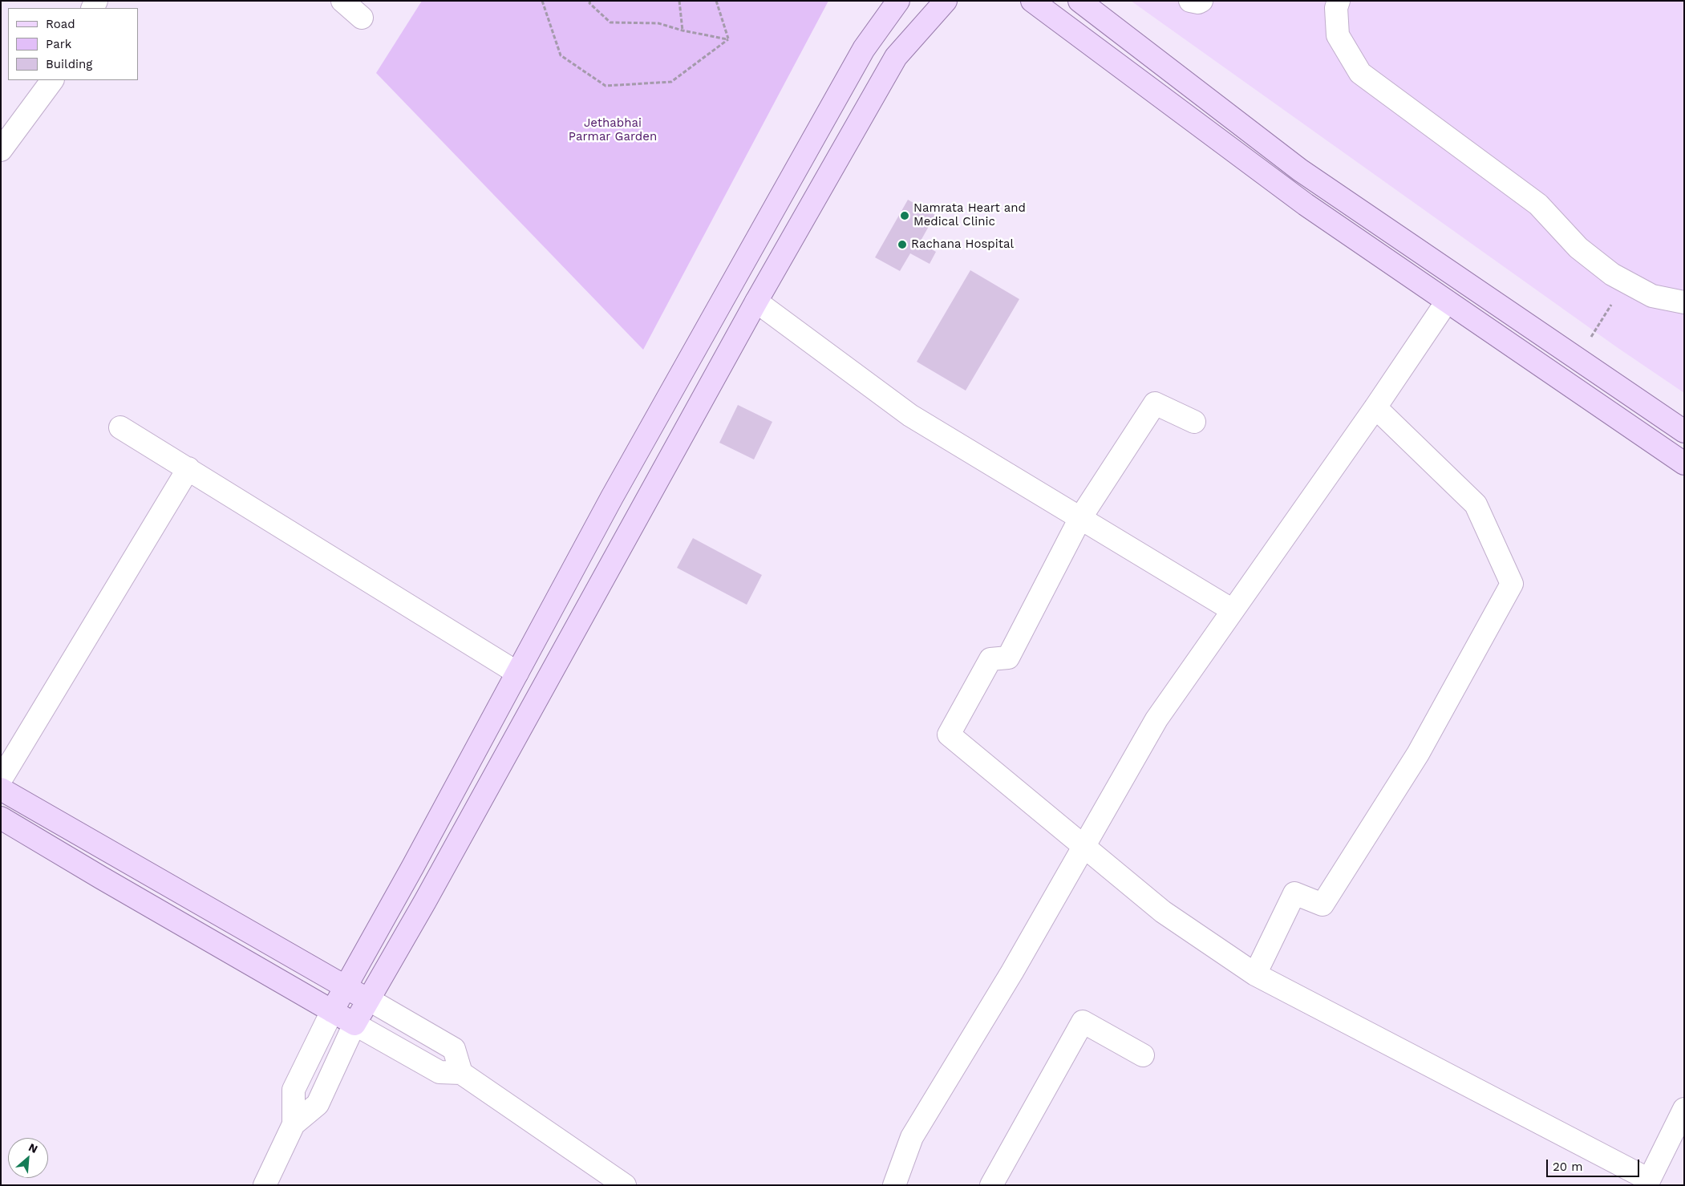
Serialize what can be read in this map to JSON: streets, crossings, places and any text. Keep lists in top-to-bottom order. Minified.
{"parks":["Jethabhai Parmar Garden"],"places":["Namrata Heart and Medical Clinic","Rachana Hospital"],"legend":["Road","Park","Building"],"scale_bar":"20 m","north":"top right"}
